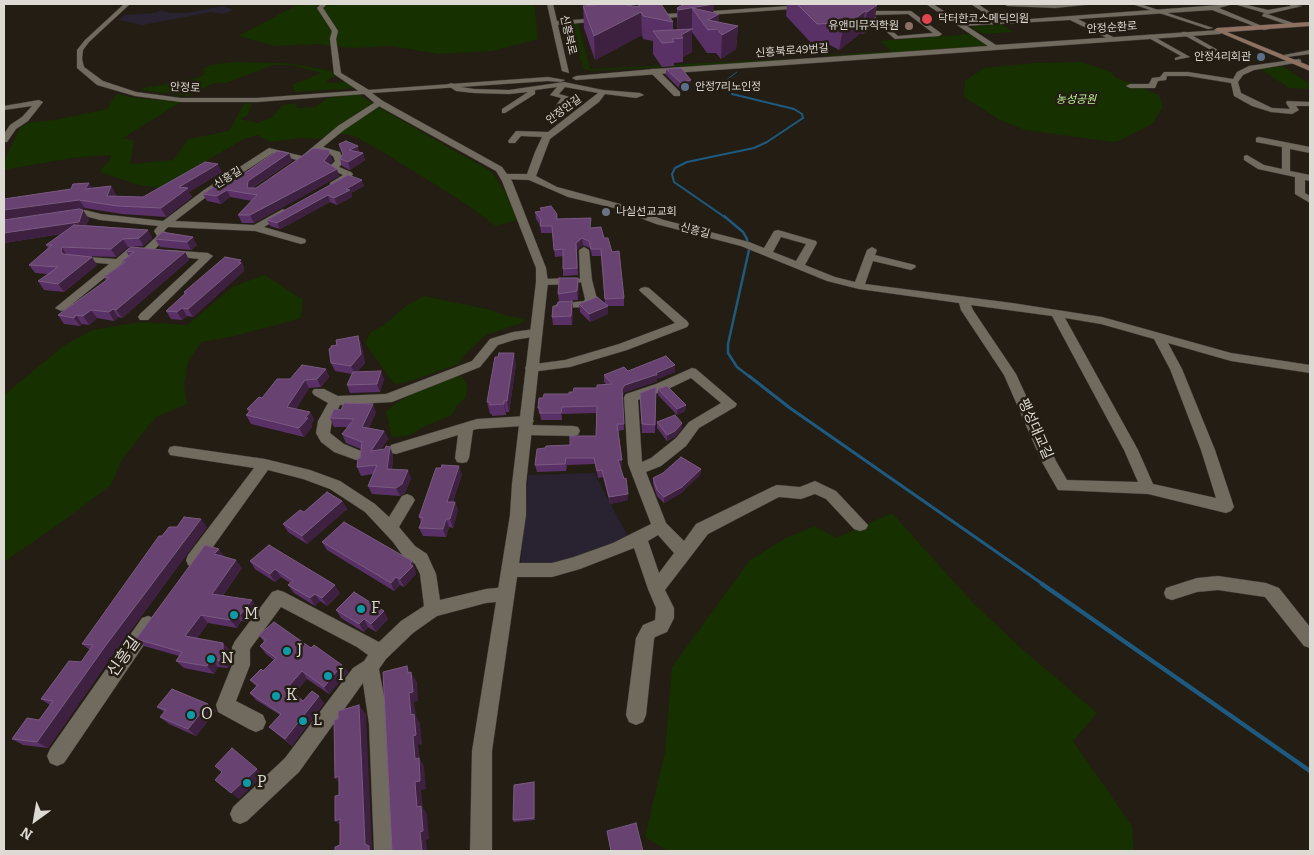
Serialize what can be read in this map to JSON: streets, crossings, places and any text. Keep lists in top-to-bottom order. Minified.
{"streets":{"main road":["안정순환로"],"street":["신흥북로","신흥북로49번길","안정로","안정안길","신흥길","팽성대교길"]},"crossings":[["안정순환로","신흥북로49번길"],["신흥북로","신흥북로49번길"],["신흥북로","안정안길"],["신흥북로49번길","안정안길"],["안정안길","신흥길"]],"parks":["농성공원"],"places":["닥터한코스메딕의원","유앤미뮤직학원","안정4리회관","안정7리노인정","나실선교교회","F","M","J","N","I","K","O","L","P"],"north":"bottom left"}
